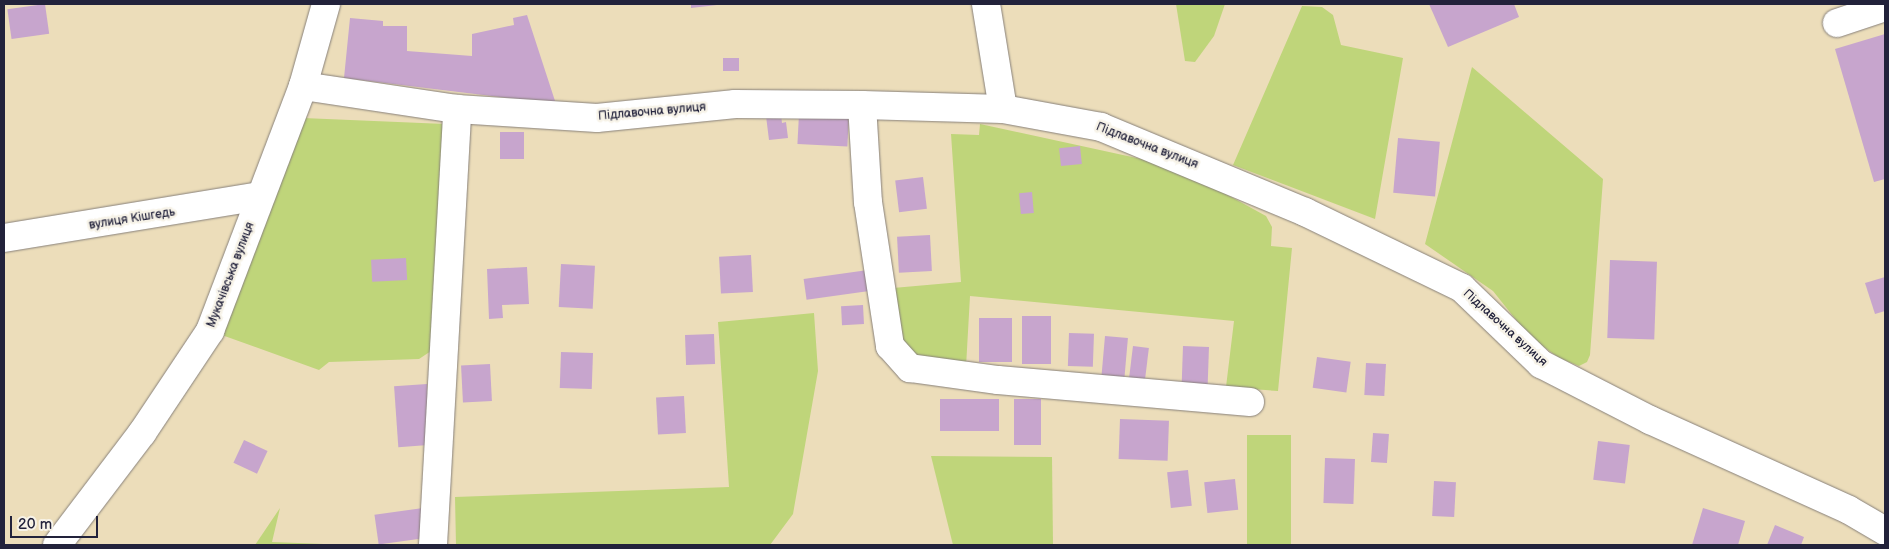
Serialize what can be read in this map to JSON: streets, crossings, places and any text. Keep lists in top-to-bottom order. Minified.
{"streets":{"street":["Підлавочна вулиця","вулиця Кішгедь","Мукачівська вулиця"]},"crossings":[["Підлавочна вулиця","Мукачівська вулиця"],["вулиця Кішгедь","Мукачівська вулиця"]],"scale_bar":"20 m"}
